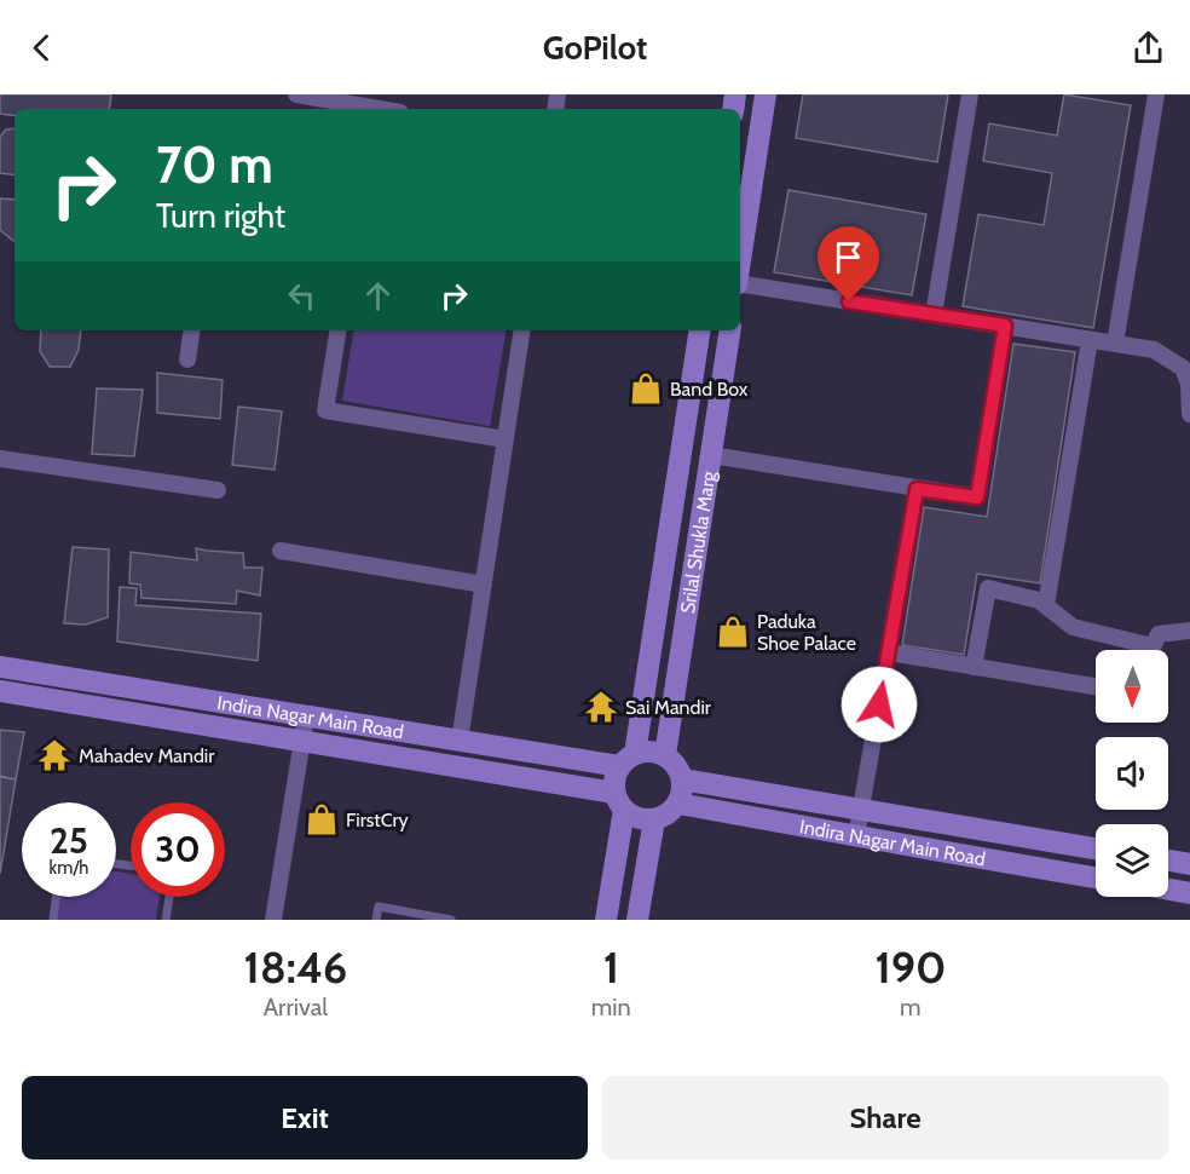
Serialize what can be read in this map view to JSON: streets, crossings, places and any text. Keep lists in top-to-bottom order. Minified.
{"streets":{"street":["Srilal Shukla Marg","Indira Nagar Main Road"]},"crossings":[["Srilal Shukla Marg","Indira Nagar Main Road"]],"places":{"shop":["Band Box","Paduka Shoe Palace","FirstCry"],"temple":["Sai Mandir","Mahadev Mandir"]},"north":"bottom","page":{"header":"GoPilot","turn":["70 m","Turn right"],"speed":"25 km/h","limit":"30","eta":["18:46","Arrival","1","min","190","m"],"buttons":["Exit","Share"]}}
